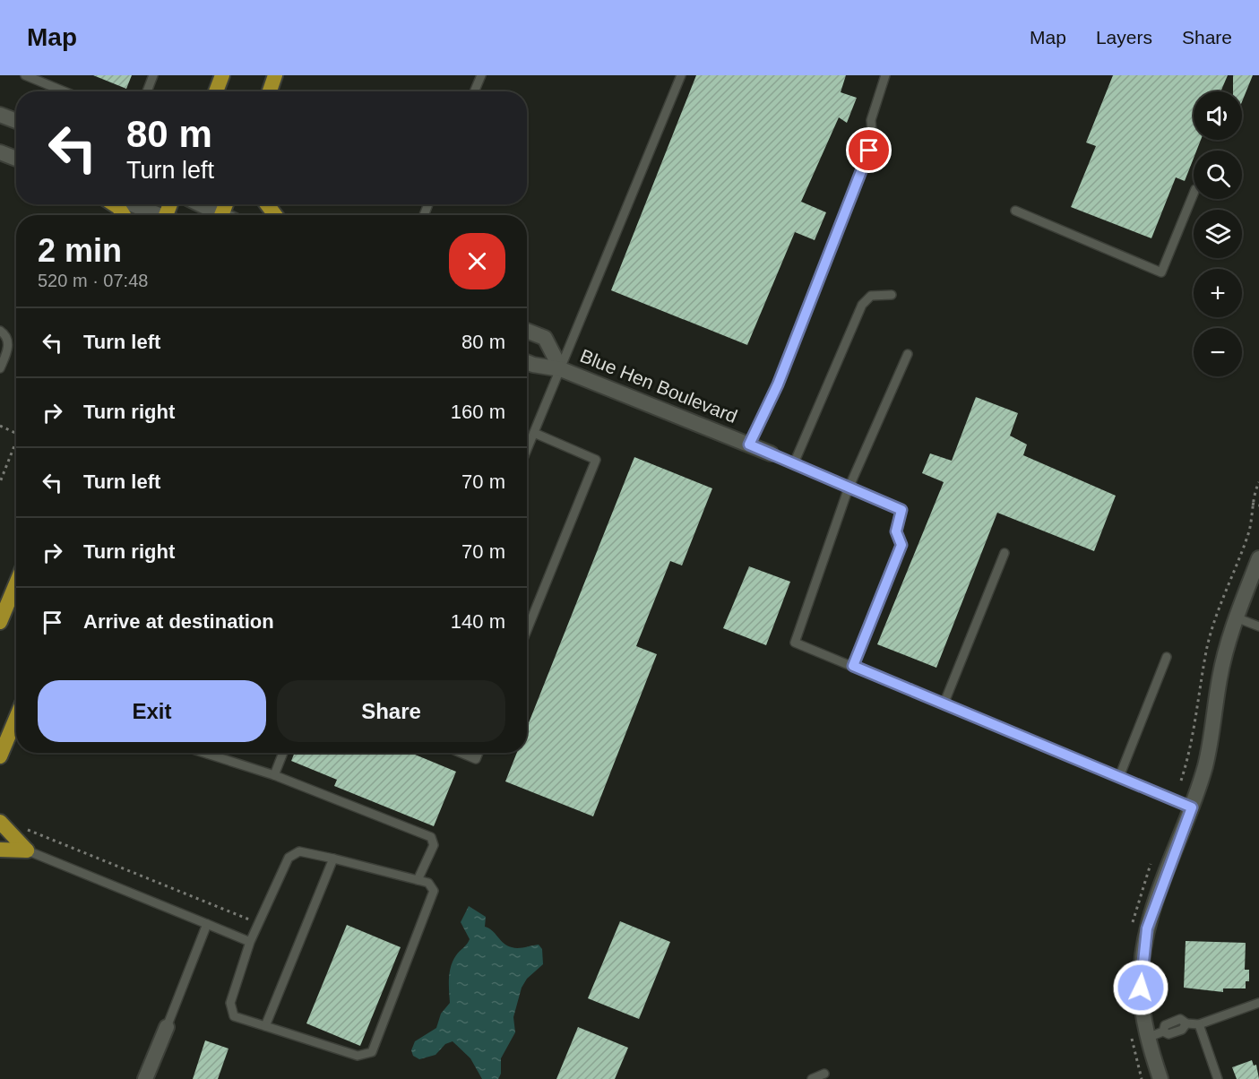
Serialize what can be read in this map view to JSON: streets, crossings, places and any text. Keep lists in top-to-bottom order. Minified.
{"streets":{"street":["Blue Hen Boulevard"]},"page":{"header":"Map","nav":["Map","Layers","Share"],"map_buttons":["+","−"],"turn":["80 m","Turn left"],"heading":["2 min","520 m · 07:48"],"list":[{"name":"Turn left","value":"80 m"},{"name":"Turn right","value":"160 m"},{"name":"Turn left","value":"70 m"},{"name":"Turn right","value":"70 m"},{"name":"Arrive at destination","value":"140 m"}],"buttons":["Exit","Share"]}}
